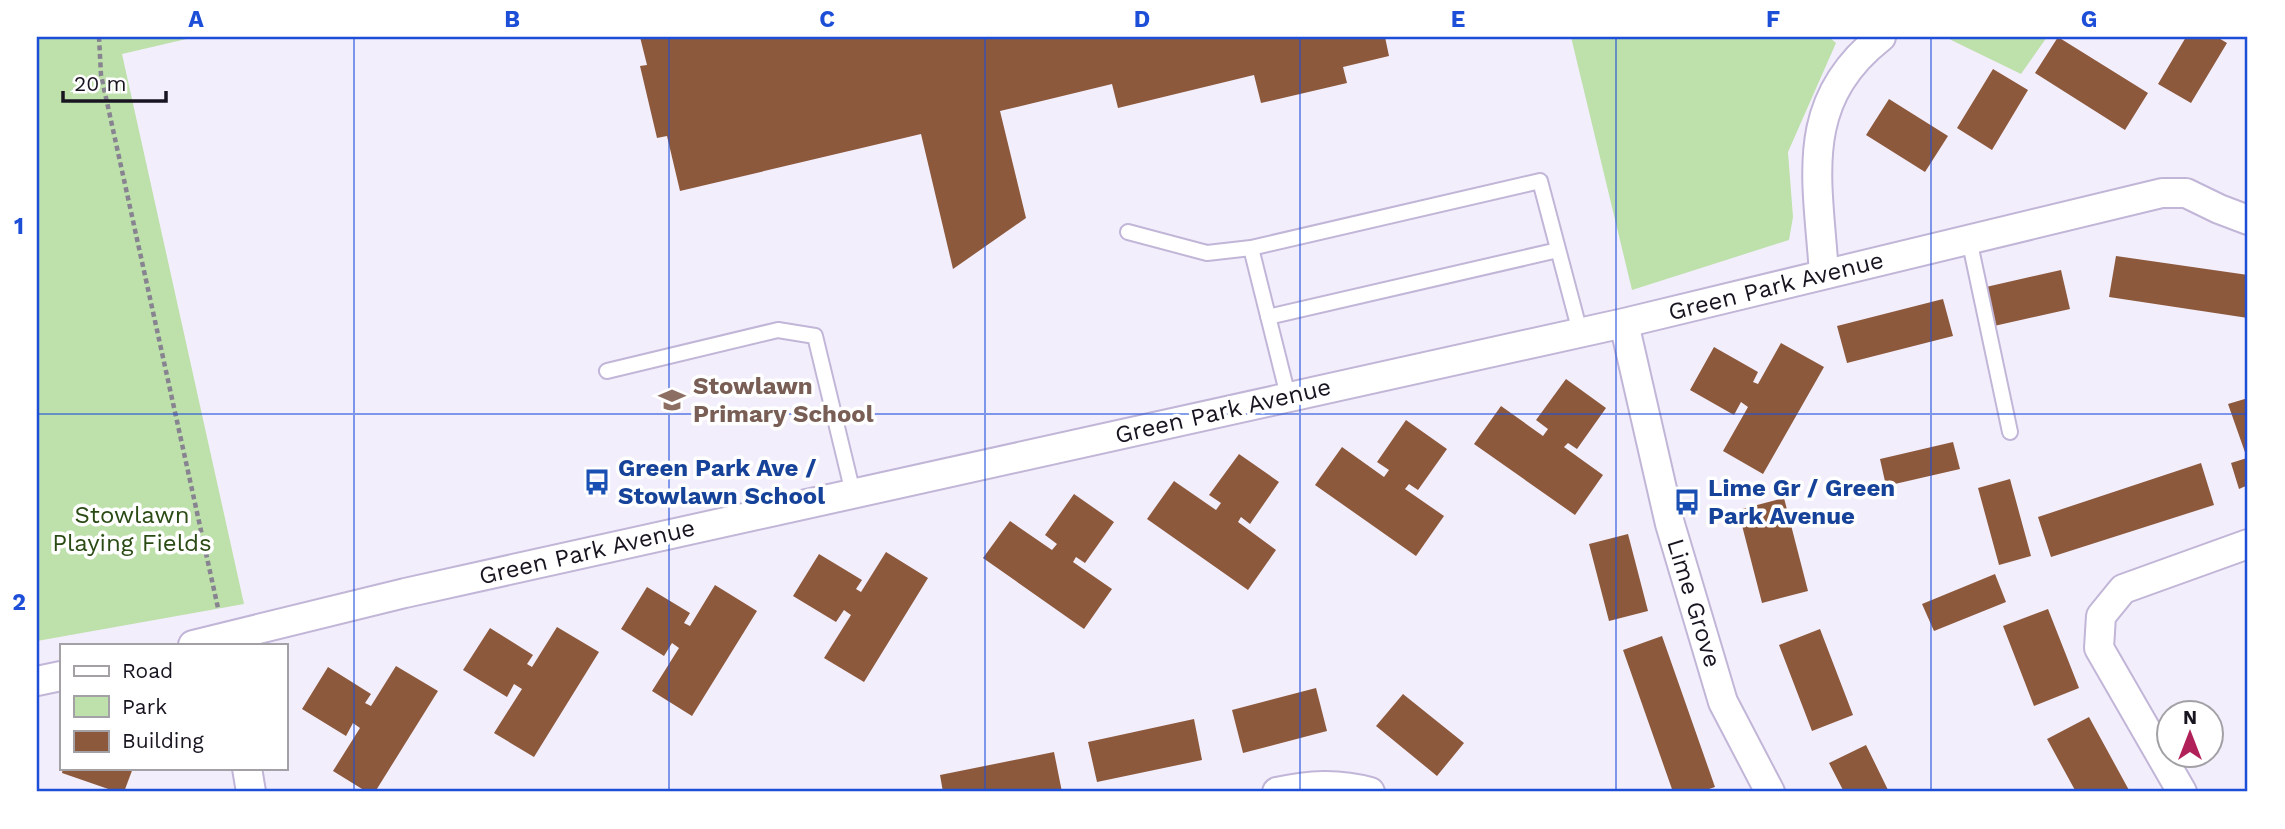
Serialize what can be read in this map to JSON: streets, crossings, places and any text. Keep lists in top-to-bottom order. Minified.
{"streets":{"street":["Green Park Avenue","Lime Grove"]},"crossings":[["Green Park Avenue","Lime Grove"]],"parks":["Stowlawn Playing Fields"],"places":{"school or university":["Stowlawn Primary School"],"bus stop":["Green Park Ave / Stowlawn School","Lime Gr / Green Park Avenue"]},"legend":["Road","Park","Building"],"scale_bar":"20 m","north":"top","grid":{"columns":["A","B","C","D","E","F","G"],"rows":["1","2"]}}
